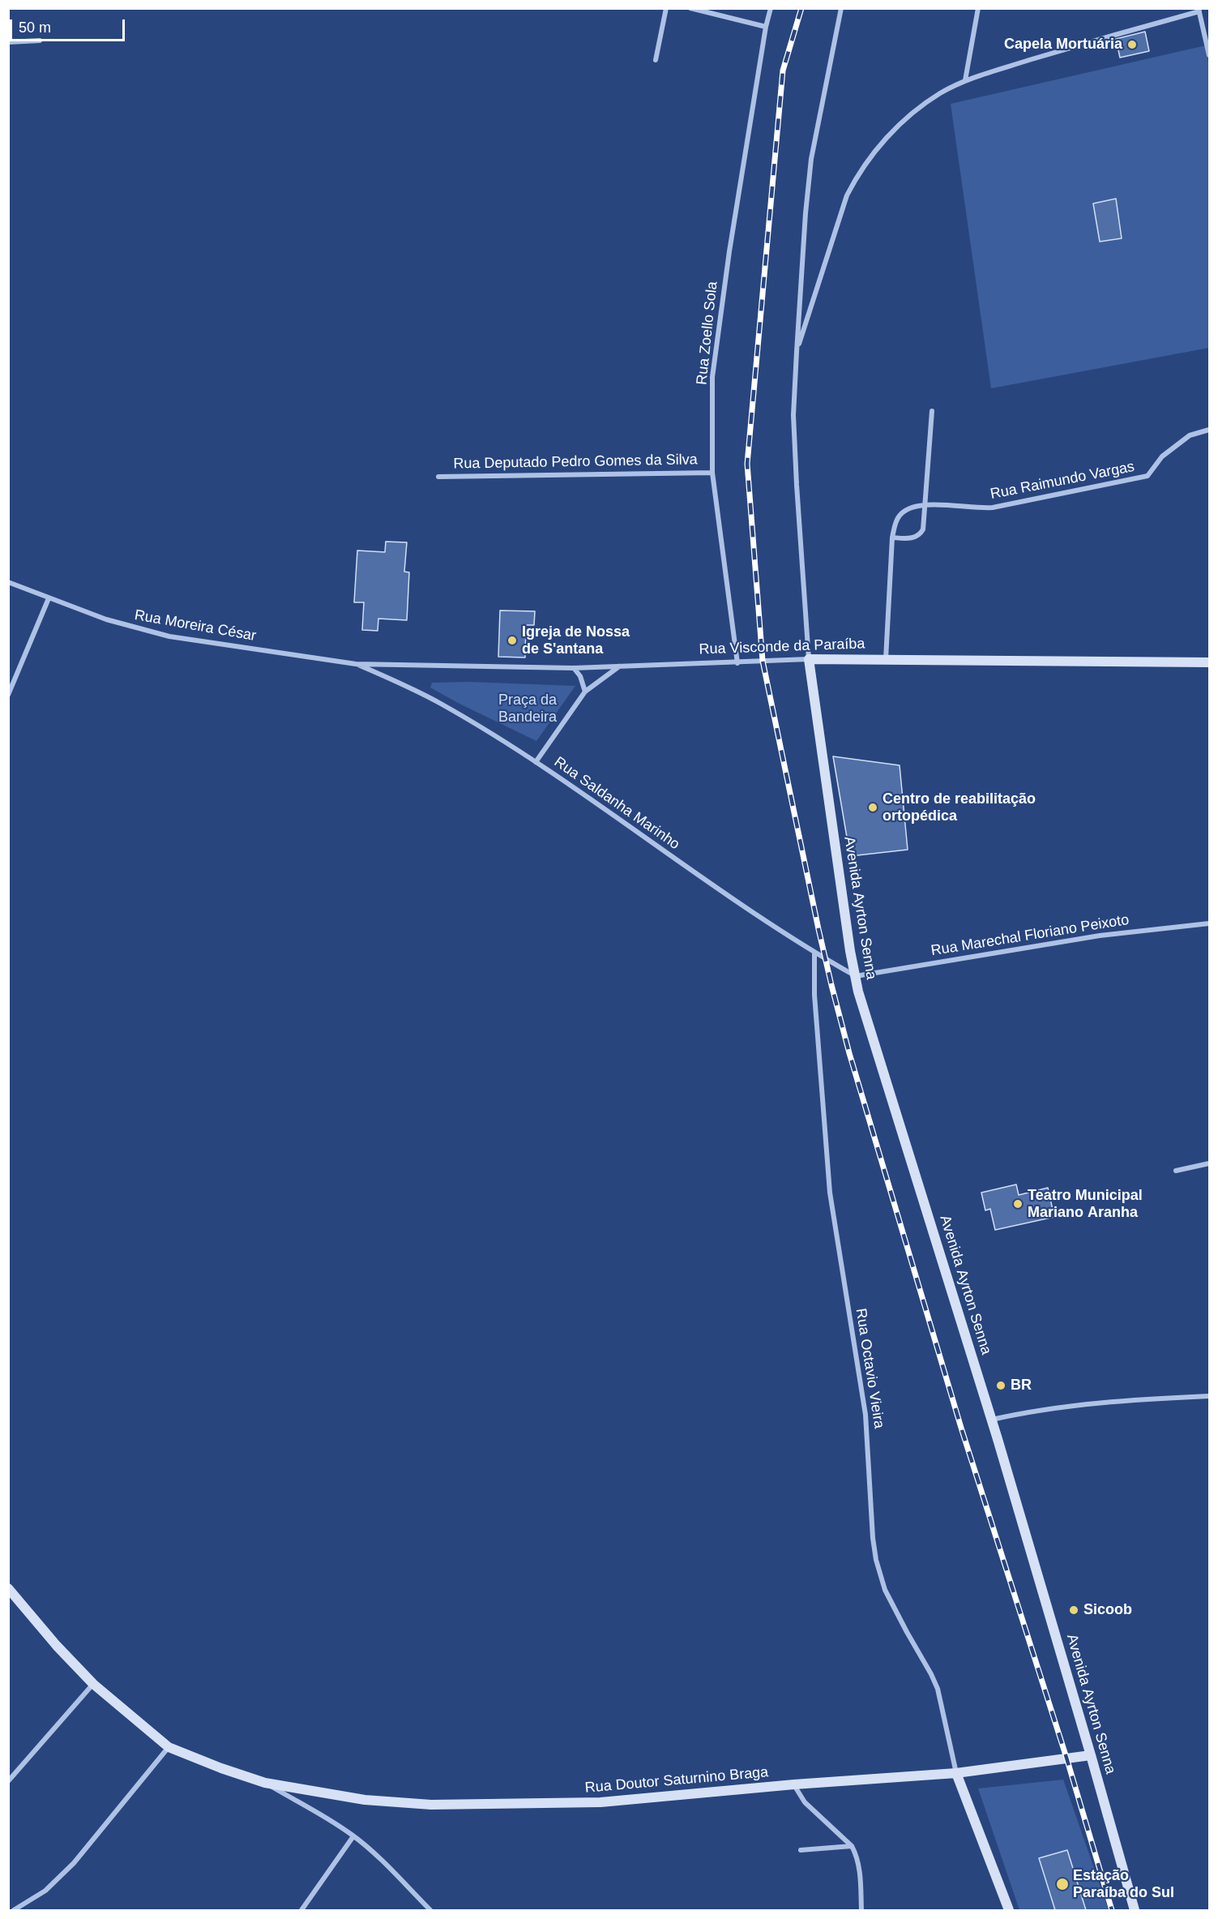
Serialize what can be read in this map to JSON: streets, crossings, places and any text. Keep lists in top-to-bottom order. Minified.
{"streets":{"main road":["Rua Visconde da Paraíba","Avenida Ayrton Senna","Rua Doutor Saturnino Braga"],"street":["Rua Zoello Sola","Rua Deputado Pedro Gomes da Silva","Rua Raimundo Vargas","Rua Moreira César","Rua Saldanha Marinho","Rua Marechal Floriano Peixoto","Rua Octavio Vieira"]},"crossings":[["Rua Zoello Sola","Rua Deputado Pedro Gomes da Silva"],["Rua Zoello Sola","Rua Visconde da Paraíba"],["Rua Moreira César","Rua Visconde da Paraíba"],["Rua Moreira César","Rua Saldanha Marinho"],["Rua Visconde da Paraíba","Rua Saldanha Marinho"],["Rua Visconde da Paraíba","Avenida Ayrton Senna"],["Rua Saldanha Marinho","Avenida Ayrton Senna"],["Rua Saldanha Marinho","Rua Marechal Floriano Peixoto"],["Rua Saldanha Marinho","Rua Octavio Vieira"],["Avenida Ayrton Senna","Rua Marechal Floriano Peixoto"],["Avenida Ayrton Senna","Rua Doutor Saturnino Braga"],["Rua Octavio Vieira","Rua Doutor Saturnino Braga"]],"parks":["Praça da Bandeira"],"places":["Capela Mortuária","Igreja de Nossa de S'antana","Centro de reabilitação ortopédica","Teatro Municipal Mariano Aranha","BR","Sicoob","Estação Paraíba do Sul"],"scale_bar":"50 m"}
